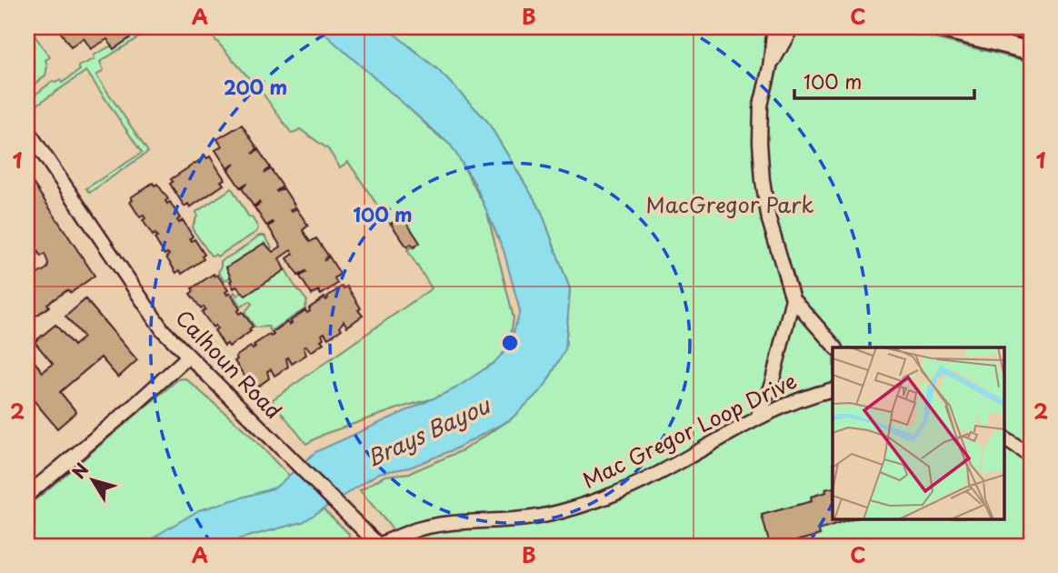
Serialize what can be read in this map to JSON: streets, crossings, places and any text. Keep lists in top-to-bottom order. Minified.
{"streets":{"street":["Calhoun Road","Mac Gregor Loop Drive"]},"crossings":[["Calhoun Road","Mac Gregor Loop Drive"]],"water":["Brays Bayou"],"parks":["MacGregor Park"],"scale_bar":"100 m","north":"top left","grid":{"columns":["A","B","C"],"rows":["1","2"]},"rings":["200 m","100 m"]}
